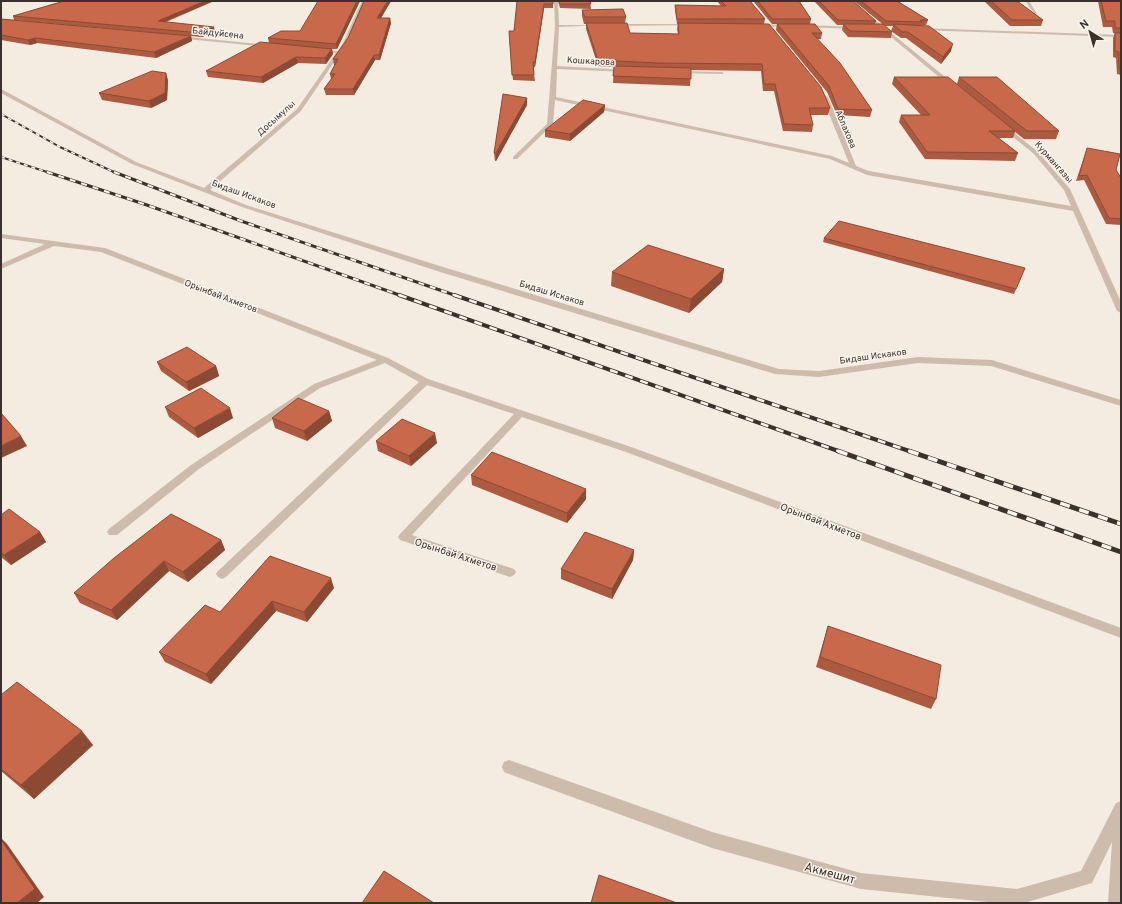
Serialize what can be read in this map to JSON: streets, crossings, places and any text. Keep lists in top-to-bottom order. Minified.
{"streets":{"street":["Байдуйсена","Кошкарова","Досымулы","Аблахова","Курмангазы","Бидаш Искаков","Орынбай Ахметов","Акмешит"]},"crossings":[["Досымулы","Бидаш Искаков"]],"north":"top left"}
